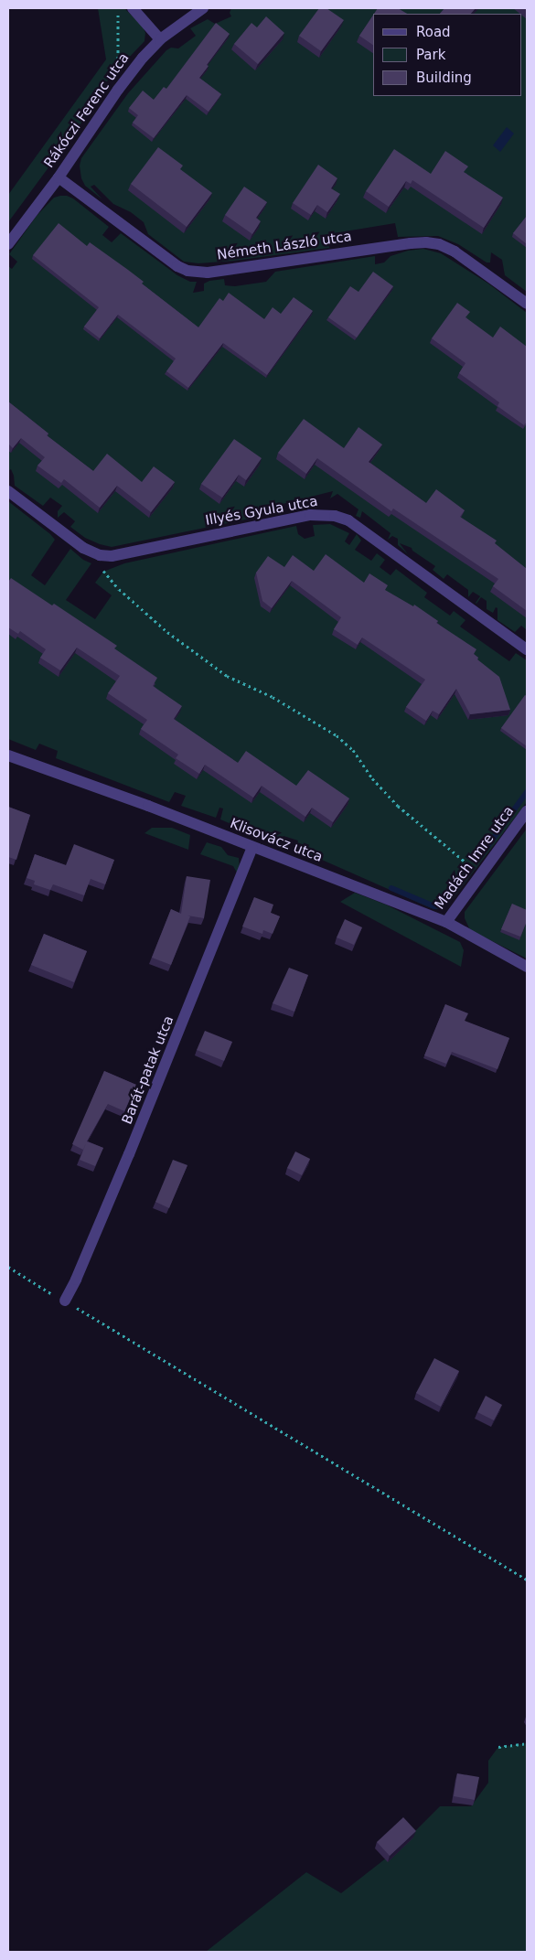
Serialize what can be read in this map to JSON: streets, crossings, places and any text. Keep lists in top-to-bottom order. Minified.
{"streets":{"street":["Rákóczi Ferenc utca","Németh László utca","Illyés Gyula utca","Klisovácz utca","Madách Imre utca","Barát-patak utca"]},"crossings":[["Rákóczi Ferenc utca","Németh László utca"],["Klisovácz utca","Madách Imre utca"],["Klisovácz utca","Barát-patak utca"]],"legend":["Road","Park","Building"]}
